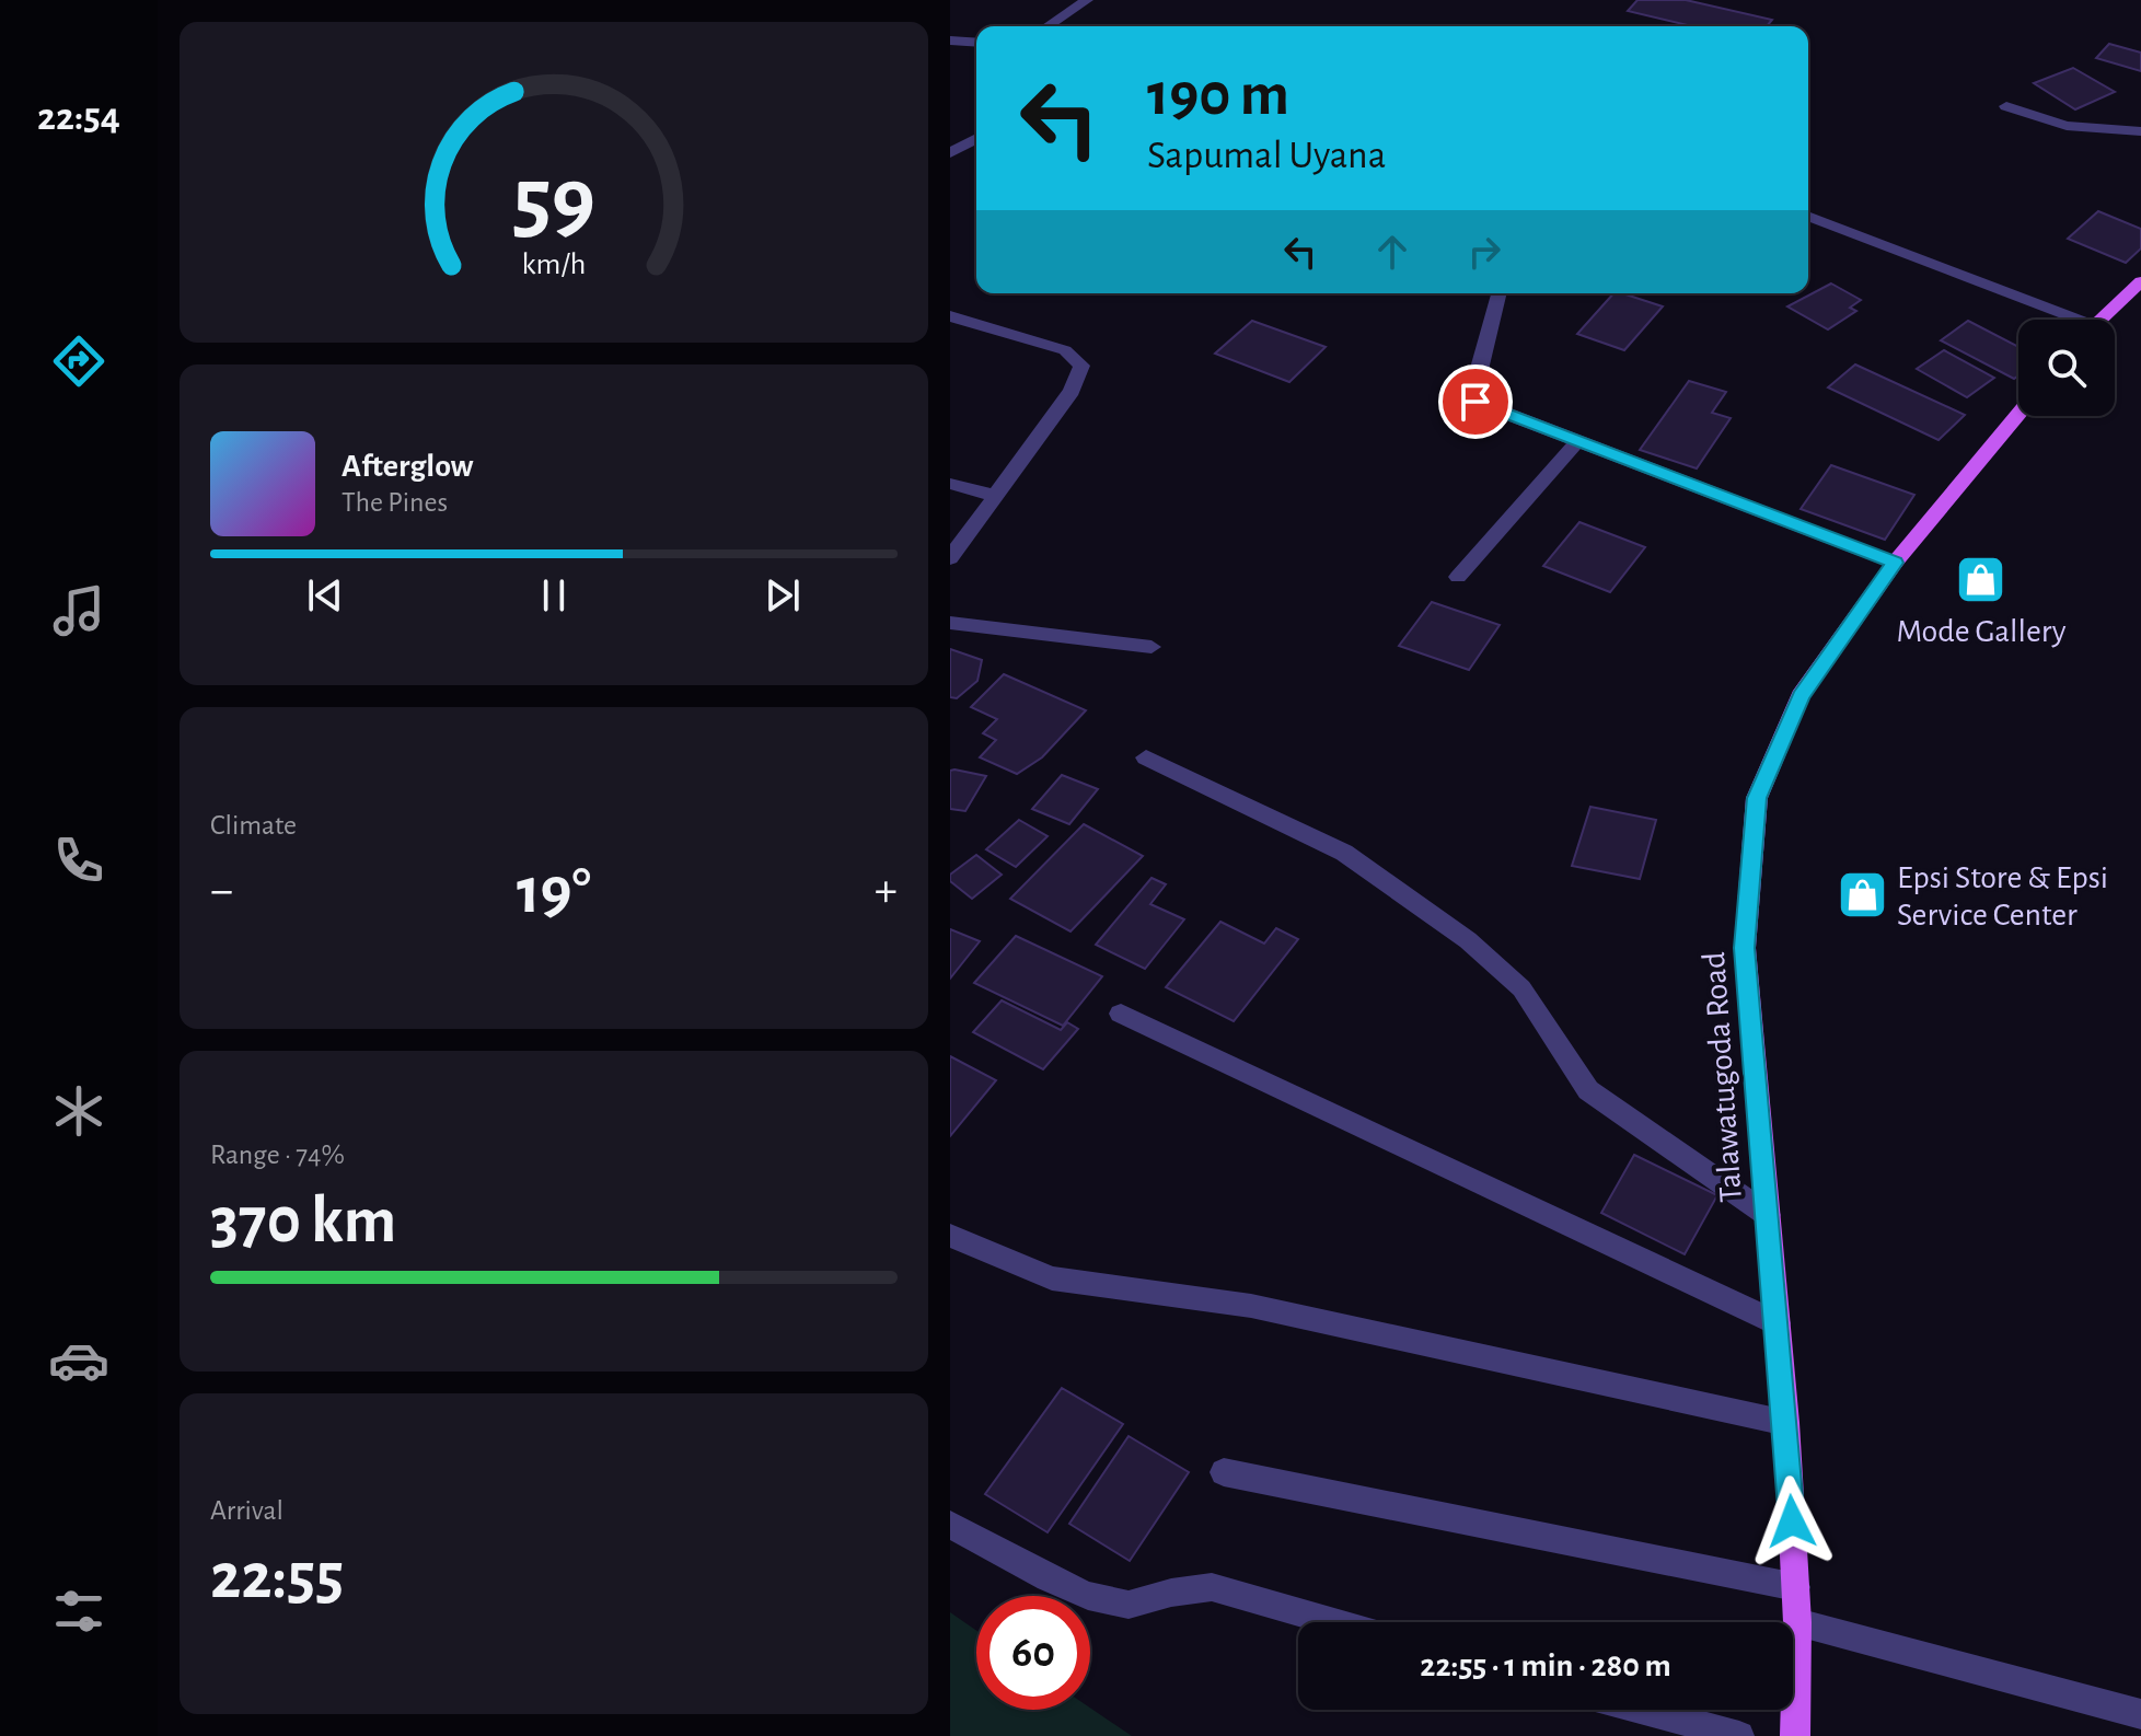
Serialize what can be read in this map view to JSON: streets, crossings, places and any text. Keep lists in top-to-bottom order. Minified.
{"streets":{"main road":["Talawatugoda Road"]},"places":{"shop":["Mode Gallery","Epsi Store & Epsi Service Center"]},"page":{"tabs":"22:54","turn":["190 m","Sapumal Uyana"],"song":["Afterglow","The Pines"],"tile":["Climate",["Range · 74%","370 km"],["Arrival","22:55"]],"heat":["−","19°","+"],"limit":"60","trip":"22:55 · 1 min · 280 m","gauge":["59","km/h"]}}
